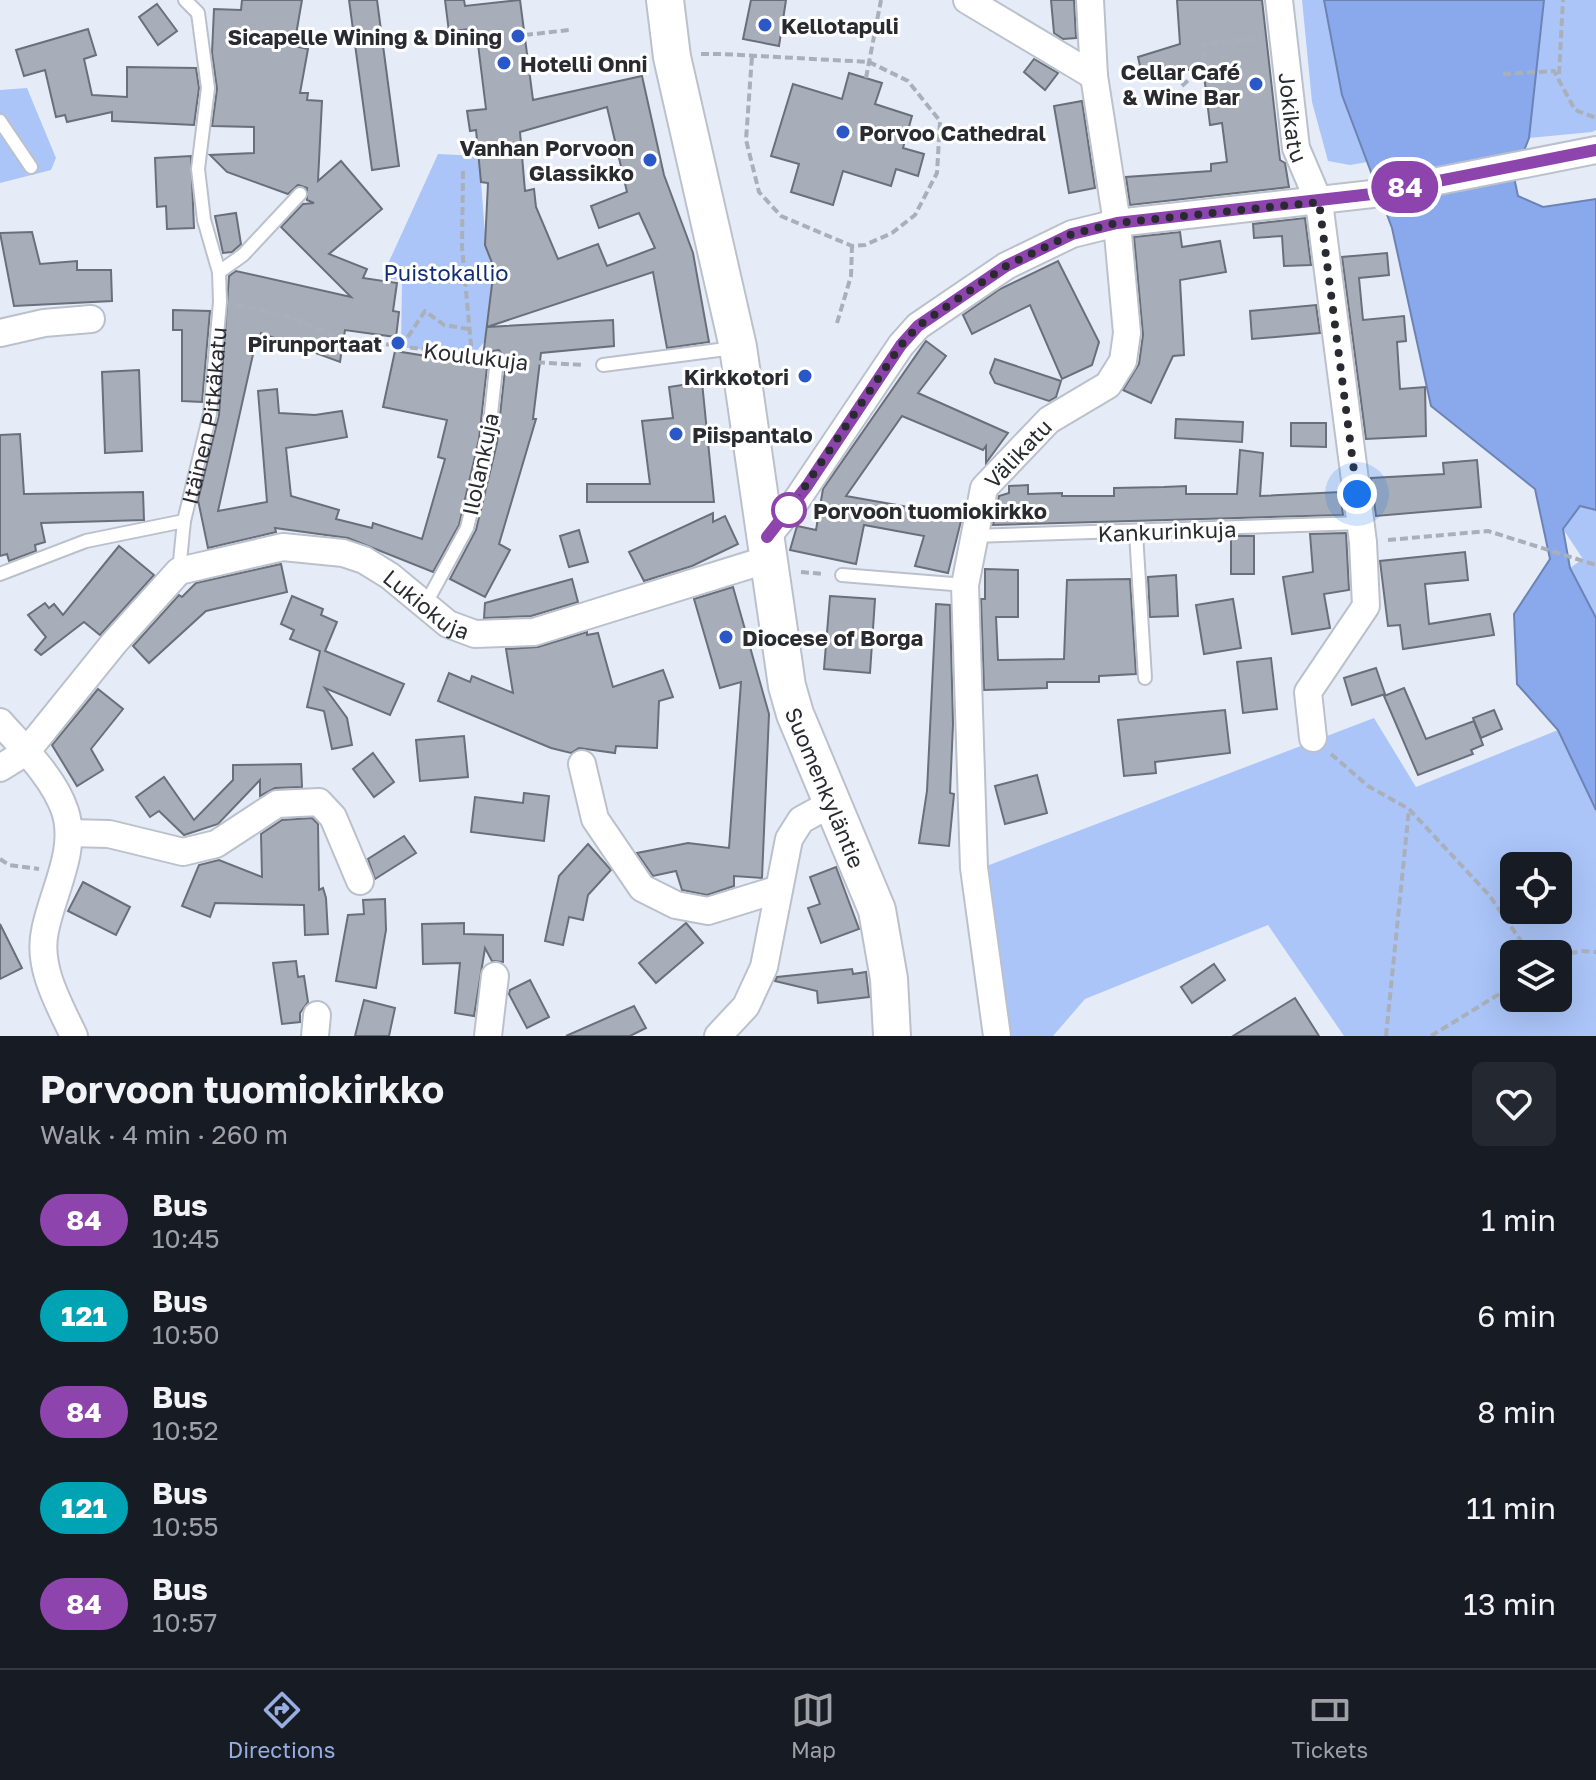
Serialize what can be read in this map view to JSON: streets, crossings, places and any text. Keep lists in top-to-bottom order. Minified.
{"streets":{"street":["Jokikatu","Välikatu","Lukiokuja","Suomenkyläntie"],"lane":["Itäinen Pitkäkatu","Ilolankuja","Kankurinkuja"],"path":["Koulukuja"]},"crossings":[["Jokikatu","Kankurinkuja"],["Koulukuja","Itäinen Pitkäkatu"],["Koulukuja","Ilolankuja"],["Itäinen Pitkäkatu","Lukiokuja"],["Välikatu","Kankurinkuja"],["Ilolankuja","Lukiokuja"],["Lukiokuja","Suomenkyläntie"]],"parks":["Puistokallio"],"places":["Kellotapuli","Sicapelle Wining & Dining","Hotelli Onni","Cellar Café & Wine Bar","Porvoo Cathedral","Vanhan Porvoon Glassikko","Pirunportaat","Kirkkotori","Piispantalo","Porvoon tuomiokirkko","Diocese of Borga"],"lines":["bus line 84"],"page":{"on_map":"84","heading":["Porvoon tuomiokirkko","Walk · 4 min · 260 m"],"list":[{"mark":"84","name":"Bus","note":"10:45","value":"1 min"},{"mark":"121","name":"Bus","note":"10:50","value":"6 min"},{"mark":"84","name":"Bus","note":"10:52","value":"8 min"},{"mark":"121","name":"Bus","note":"10:55","value":"11 min"},{"mark":"84","name":"Bus","note":"10:57","value":"13 min"}],"tabs":["Directions","Map","Tickets"]}}
